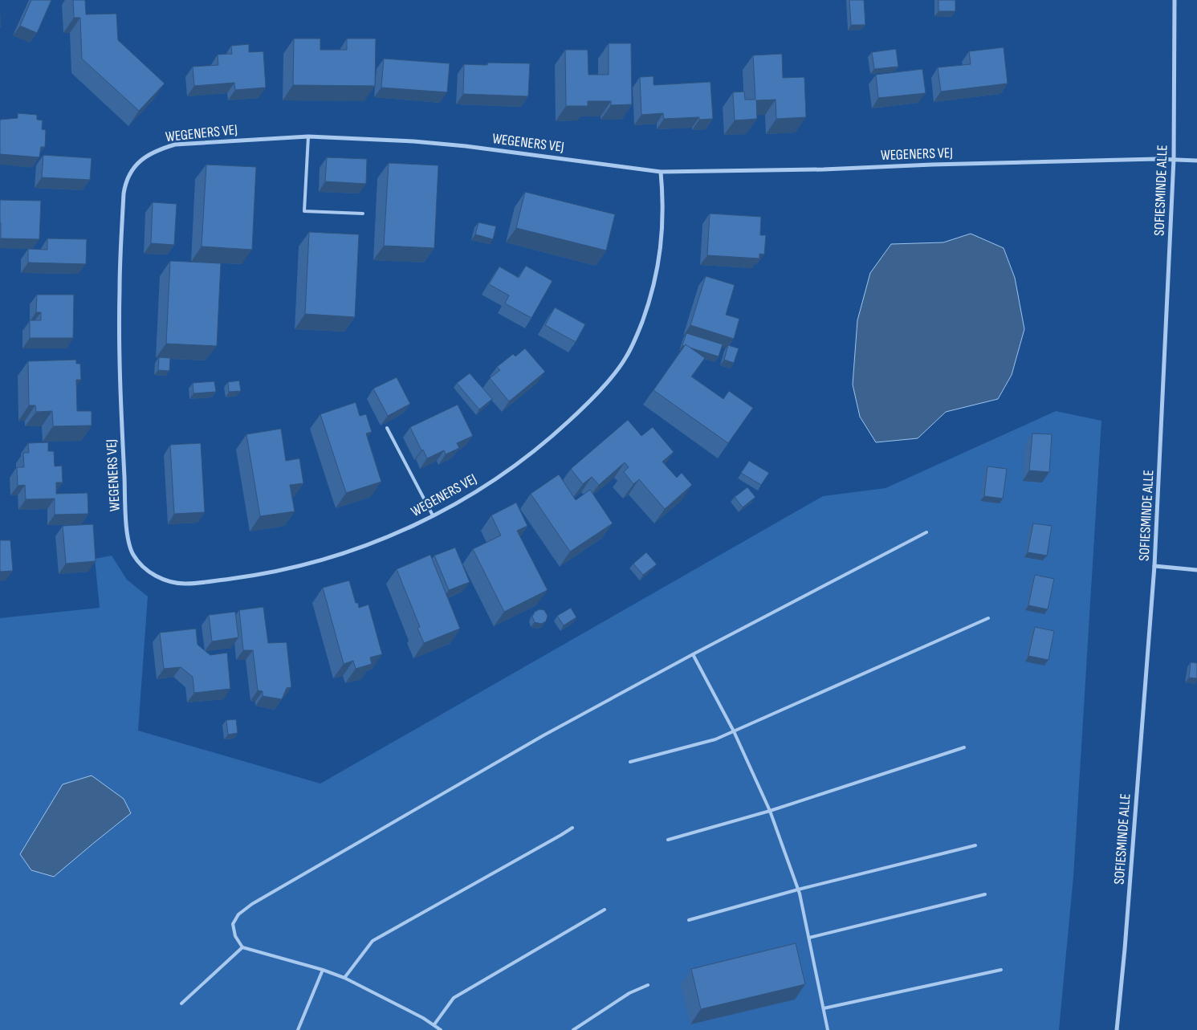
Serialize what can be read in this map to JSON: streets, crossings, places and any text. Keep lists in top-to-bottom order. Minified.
{"streets":{"street":["WEGENERS VEJ","SOFIESMINDE ALLE"]},"crossings":[["WEGENERS VEJ","SOFIESMINDE ALLE"]]}
